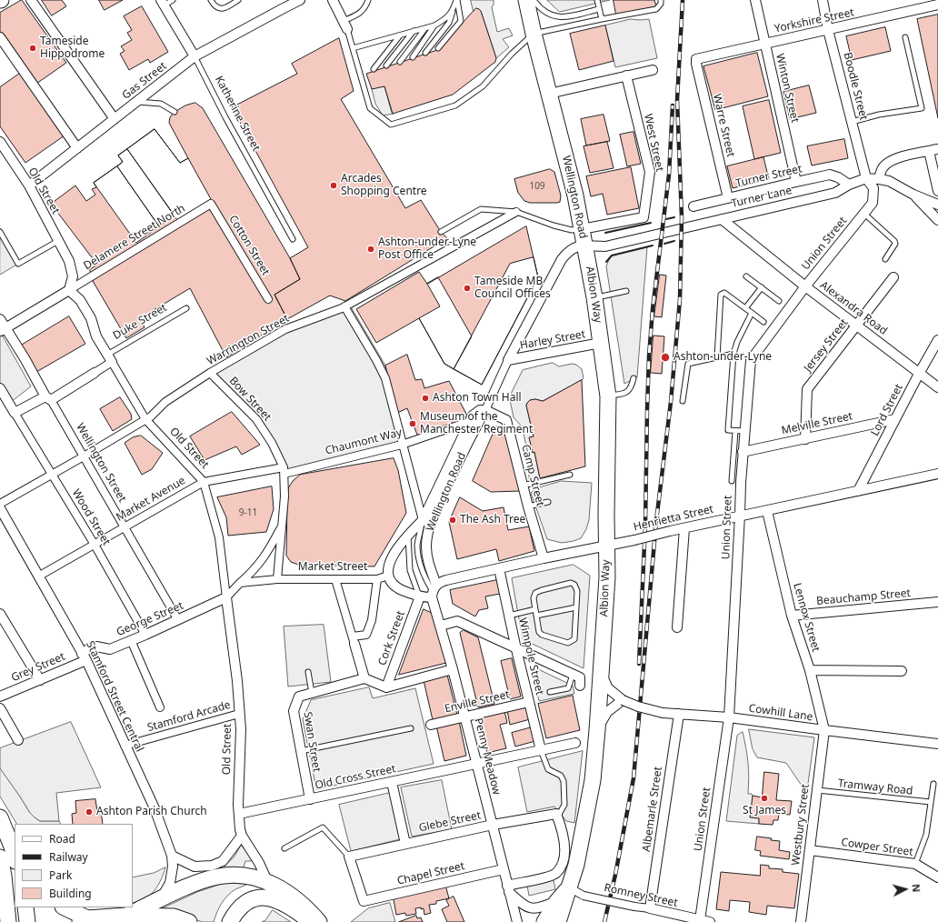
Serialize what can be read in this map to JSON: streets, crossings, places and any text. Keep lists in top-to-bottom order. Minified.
{"streets":{"main road":["Wellington Road","Albion Way"],"street":["Yorkshire Street","Gas Street","Boodle Street","Winton Street","Katherine Street","Warre Street","West Street","Turner Street","Old Street","Turner Lane","Delamere Street North","Union Street","Cotton Street","Alexandra Road","Warrington Street","Harley Street","Jersey Street","Bow Street","Lord Street","Melville Street","Chaumont Way","Wellington Street","Camp Street","Market Avenue","Wood Street","Henrietta Street","Market Street","Beauchamp Street","Lennox Street","George Street","Cork Street","Wimpole Street","Grey Street","Stamford Street Central","Enville Street","Cowhill Lane","Stamford Arcade","Swan Street","Penny Meadow","Old Cross Street","Albemarle Street","Glebe Street","Westbury Street","Cowper Street","Chapel Street","Romney Street"],"lane":["Duke Street","Tramway Road"]},"crossings":[["Yorkshire Street","Boodle Street"],["Yorkshire Street","Winton Street"],["Yorkshire Street","Warre Street"],["Gas Street","Katherine Street"],["Gas Street","Old Street"],["Boodle Street","Turner Lane"],["Boodle Street","Union Street"],["Winton Street","Turner Street"],["Warre Street","Turner Street"],["West Street","Wellington Road"],["Turner Street","Turner Lane"],["Old Street","Delamere Street North"],["Old Street","Duke Street"],["Old Street","Warrington Street"],["Old Street","Bow Street"],["Old Street","Market Avenue"],["Old Street","George Street"],["Old Street","Stamford Arcade"],["Old Street","Old Cross Street"],["Wellington Road","Turner Lane"],["Wellington Road","Albion Way"],["Wellington Road","Harley Street"],["Wellington Road","Chaumont Way"],["Wellington Road","Camp Street"],["Wellington Road","Henrietta Street"],["Wellington Road","Penny Meadow"],["Turner Lane","Union Street"],["Turner Lane","Albion Way"],["Turner Lane","Alexandra Road"],["Delamere Street North","Cotton Street"],["Union Street","Alexandra Road"],["Union Street","Melville Street"],["Union Street","Henrietta Street"],["Union Street","Cowhill Lane"],["Union Street","Romney Street"],["Albion Way","Harley Street"],["Albion Way","Henrietta Street"],["Albion Way","Cowhill Lane"],["Albion Way","Romney Street"],["Alexandra Road","Jersey Street"],["Alexandra Road","Lord Street"],["Warrington Street","Bow Street"],["Warrington Street","Wellington Street"],["Warrington Street","Wood Street"],["Jersey Street","Melville Street"],["Bow Street","Chaumont Way"],["Bow Street","Market Avenue"],["Bow Street","Market Street"],["Bow Street","George Street"],["Lord Street","Melville Street"],["Lord Street","Henrietta Street"],["Chaumont Way","Market Avenue"],["Wellington Street","Market Avenue"],["Wellington Street","George Street"],["Camp Street","Henrietta Street"],["Market Avenue","Wood Street"],["Market Avenue","Stamford Street Central"],["Wood Street","George Street"],["Henrietta Street","Lennox Street"],["Henrietta Street","Wimpole Street"],["Henrietta Street","Penny Meadow"],["Beauchamp Street","Lennox Street"],["Lennox Street","Cowhill Lane"],["Lennox Street","Westbury Street"],["George Street","Grey Street"],["George Street","Stamford Street Central"],["Wimpole Street","Enville Street"],["Wimpole Street","Old Cross Street"],["Grey Street","Stamford Street Central"],["Stamford Street Central","Stamford Arcade"],["Enville Street","Penny Meadow"],["Cowhill Lane","Albemarle Street"],["Cowhill Lane","Westbury Street"],["Swan Street","Old Cross Street"],["Penny Meadow","Old Cross Street"],["Penny Meadow","Glebe Street"],["Penny Meadow","Chapel Street"],["Tramway Road","Westbury Street"],["Albemarle Street","Romney Street"],["Glebe Street","Chapel Street"],["Westbury Street","Cowper Street"]],"places":["Tameside Hippodrome","Arcades Shopping Centre","Ashton-under-Lyne Post Office","Tameside MB Council Offices","Ashton-under-Lyne","Ashton Town Hall","Museum of the Manchester Regiment","The Ash Tree","St James","Ashton Parish Church"],"house_numbers":["109","9-11"],"legend":["Road","Railway","Park","Building"],"north":"right"}
